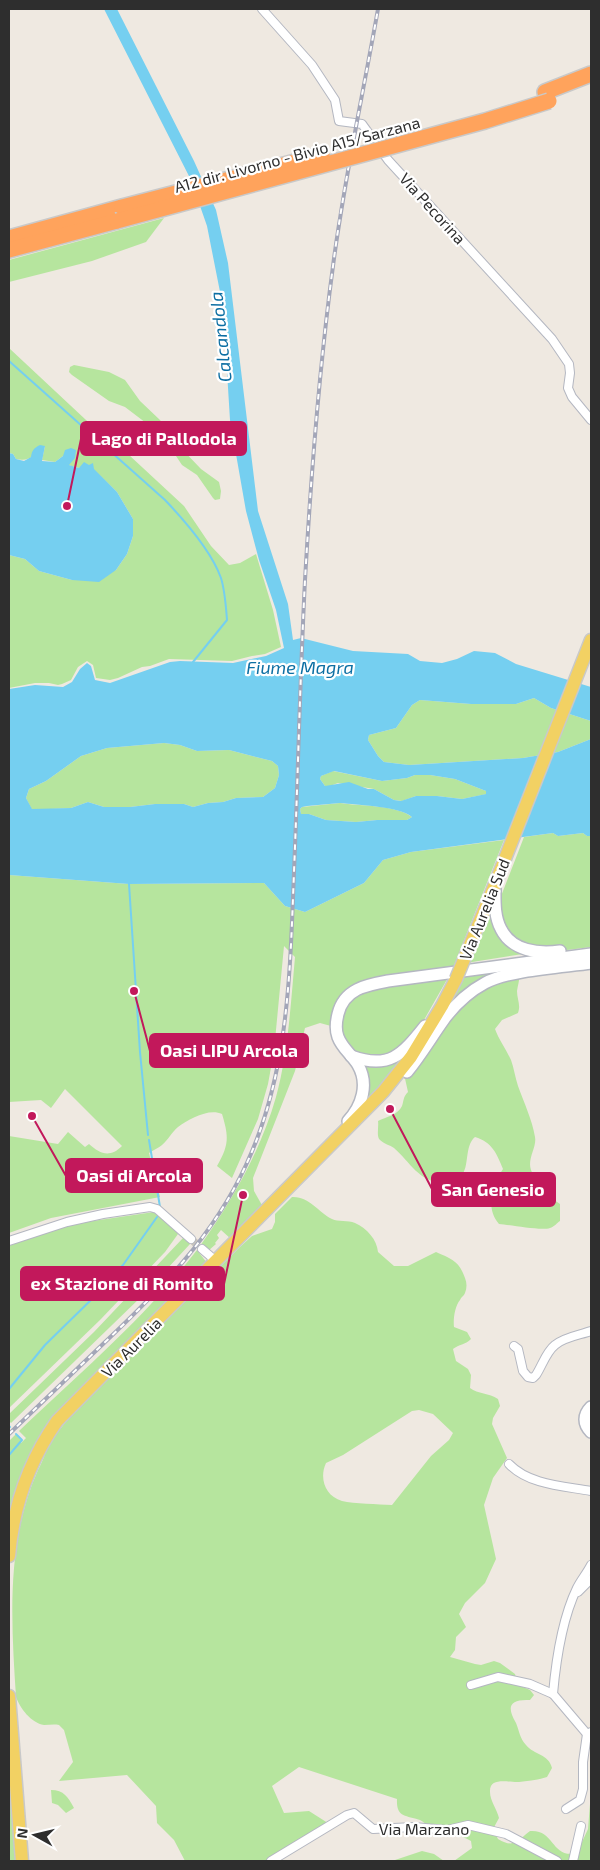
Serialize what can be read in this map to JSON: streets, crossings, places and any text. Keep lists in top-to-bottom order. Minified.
{"streets":{"highway":["A12 dir. Livorno - Bivio A15/Sarzana"],"main road":["Via Aurelia Sud","Via Aurelia"],"street":["Via Pecorina","Via Marzano"]},"crossings":[["Via Aurelia Sud","Via Aurelia"]],"water":["Calcandola","Fiume Magra"],"places":["Lago di Pallodola","Oasi LIPU Arcola","San Genesio","Oasi di Arcola","ex Stazione di Romito"],"north":"left"}
